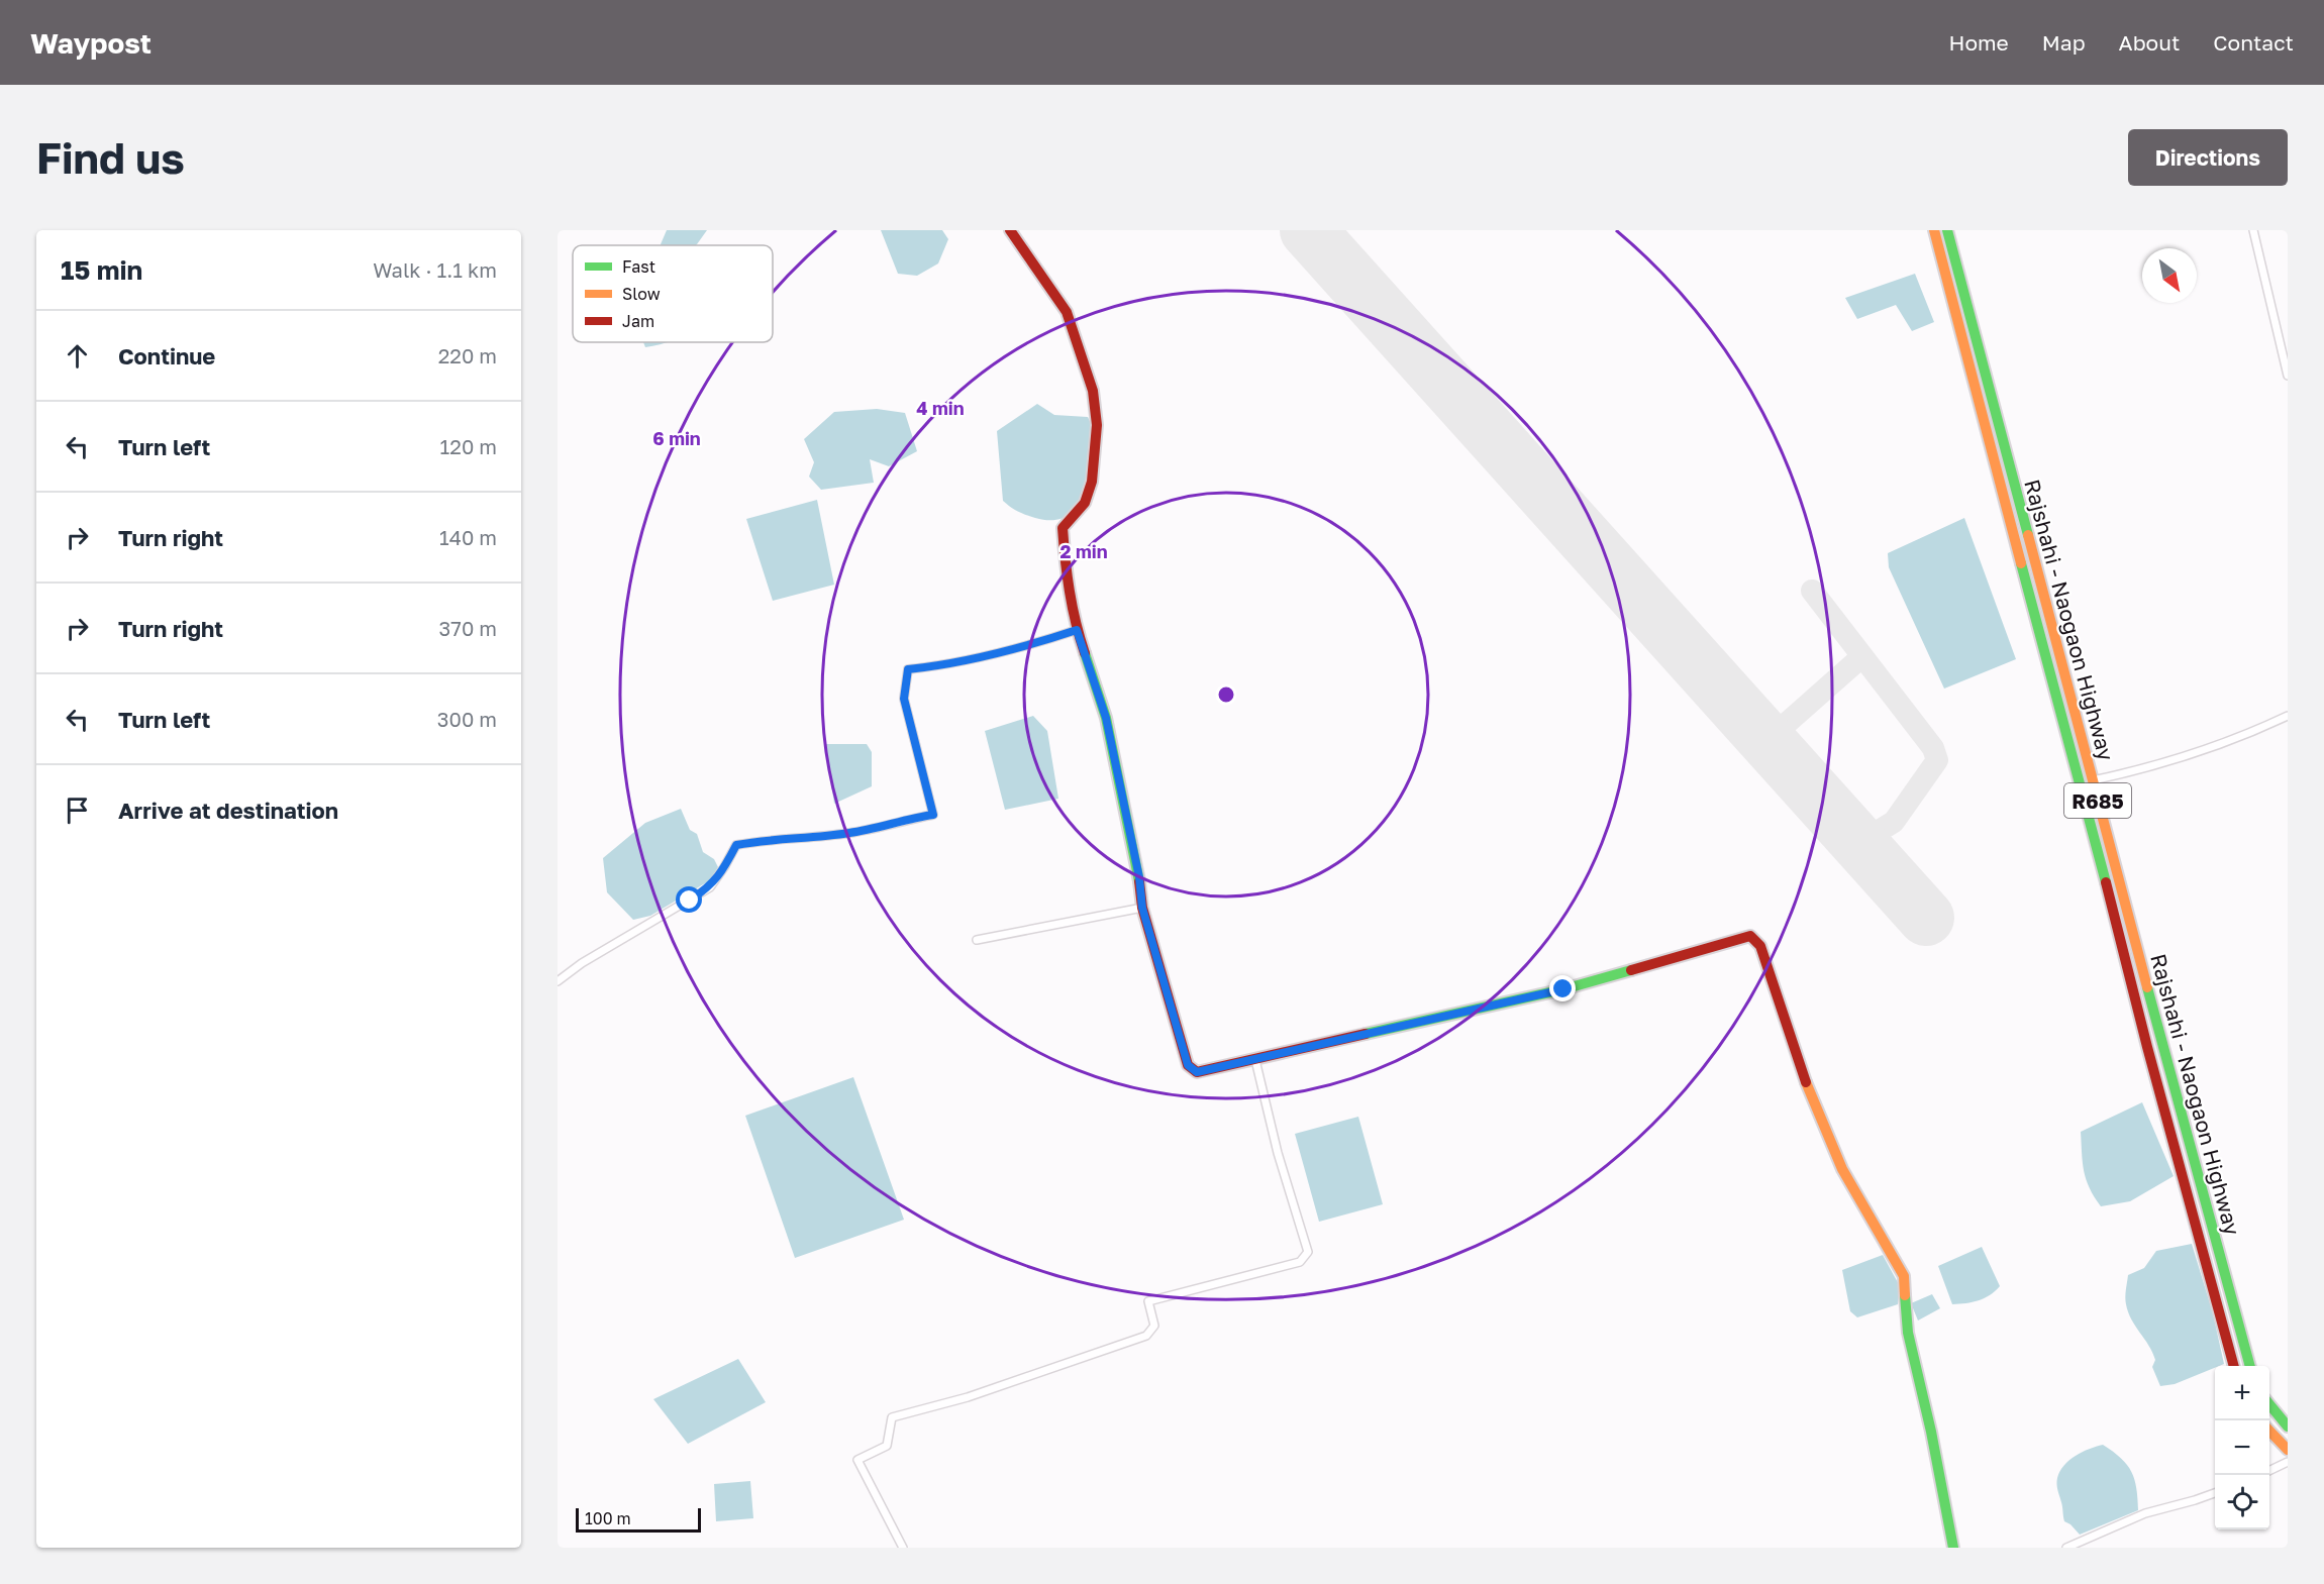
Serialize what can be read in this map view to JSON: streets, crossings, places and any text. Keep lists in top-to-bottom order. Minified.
{"streets":{"main road":["Rajshahi - Naogaon Highway","R685"]},"legend":["Fast","Slow","Jam"],"scale_bar":"100 m","north":"bottom right","page":{"header":"Waypost","nav":["Home","Map","About","Contact"],"buttons":"Directions","title":"Find us","heading":["15 min","Walk · 1.1 km"],"list":[["Continue","220 m"],["Turn left","120 m"],["Turn right","140 m"],["Turn right","370 m"],["Turn left","300 m"],"Arrive at destination"],"map_buttons":["+","−"],"scale":"100 m"},"rings":["4 min","6 min","2 min"]}
